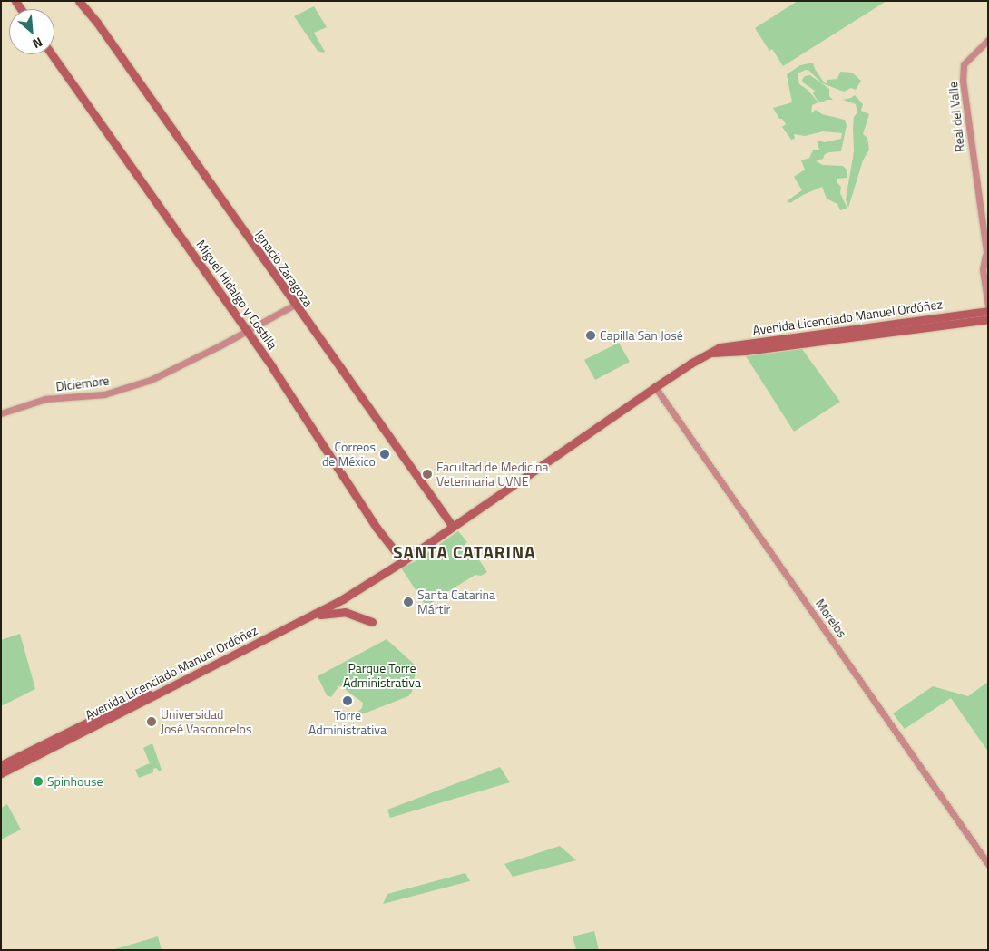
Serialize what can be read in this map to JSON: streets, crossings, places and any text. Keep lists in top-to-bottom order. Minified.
{"streets":{"main road":["Ignacio Zaragoza","Miguel Hidalgo y Costilla","Avenida Licenciado Manuel Ordóñez"],"street":["Real del Valle","Diciembre","Morelos"]},"crossings":[["Ignacio Zaragoza","Avenida Licenciado Manuel Ordóñez"],["Ignacio Zaragoza","Diciembre"],["Miguel Hidalgo y Costilla","Avenida Licenciado Manuel Ordóñez"],["Miguel Hidalgo y Costilla","Diciembre"],["Avenida Licenciado Manuel Ordóñez","Morelos"]],"districts":["SANTA CATARINA"],"parks":["Parque Torre Administrativa"],"places":["Capilla San José","Correos de México","Facultad de Medicina Veterinaria UVNE","Santa Catarina Mártir","Torre Administrativa","Universidad José Vasconcelos","Spinhouse"],"north":"bottom right"}
